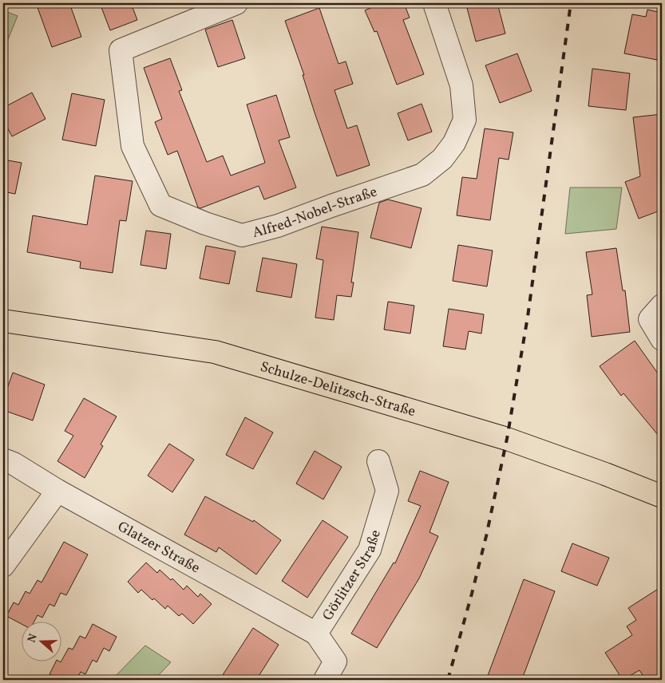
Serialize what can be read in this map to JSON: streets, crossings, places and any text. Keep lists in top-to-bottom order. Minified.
{"streets":{"main road":["Schulze-Delitzsch-Straße"],"street":["Alfred-Nobel-Straße","Glatzer Straße","Görlitzer Straße"]},"crossings":[["Glatzer Straße","Görlitzer Straße"]],"north":"left"}
